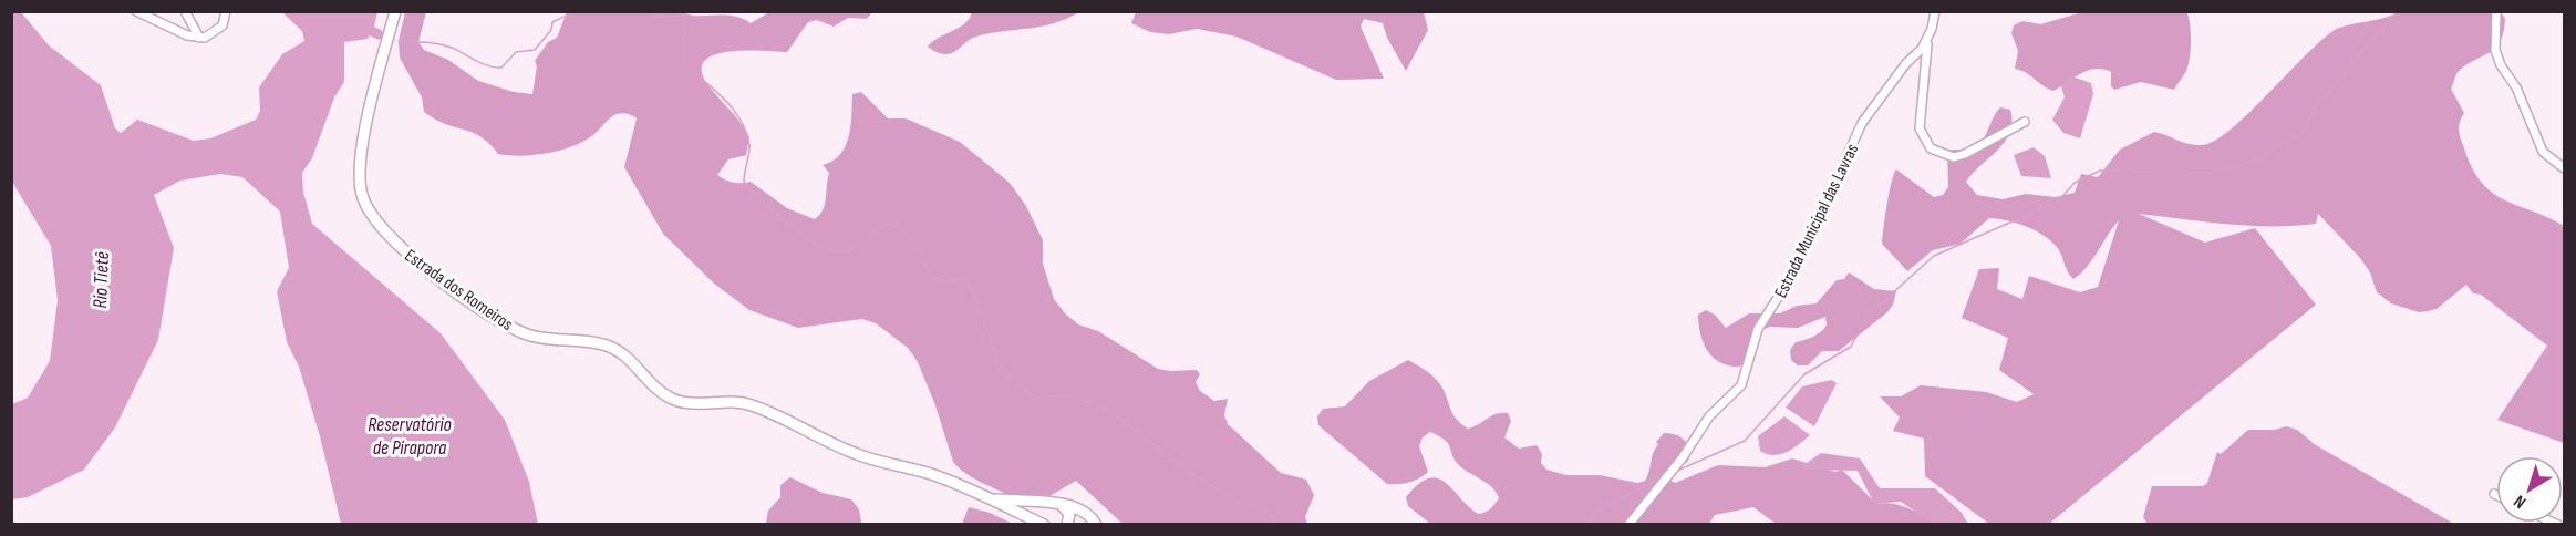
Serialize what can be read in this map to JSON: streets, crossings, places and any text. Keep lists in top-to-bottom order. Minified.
{"streets":{"main road":["Estrada dos Romeiros"],"street":["Estrada Municipal das Lavras"]},"water":["Rio Tietê","Reservatório de Pirapora"],"north":"bottom left"}
